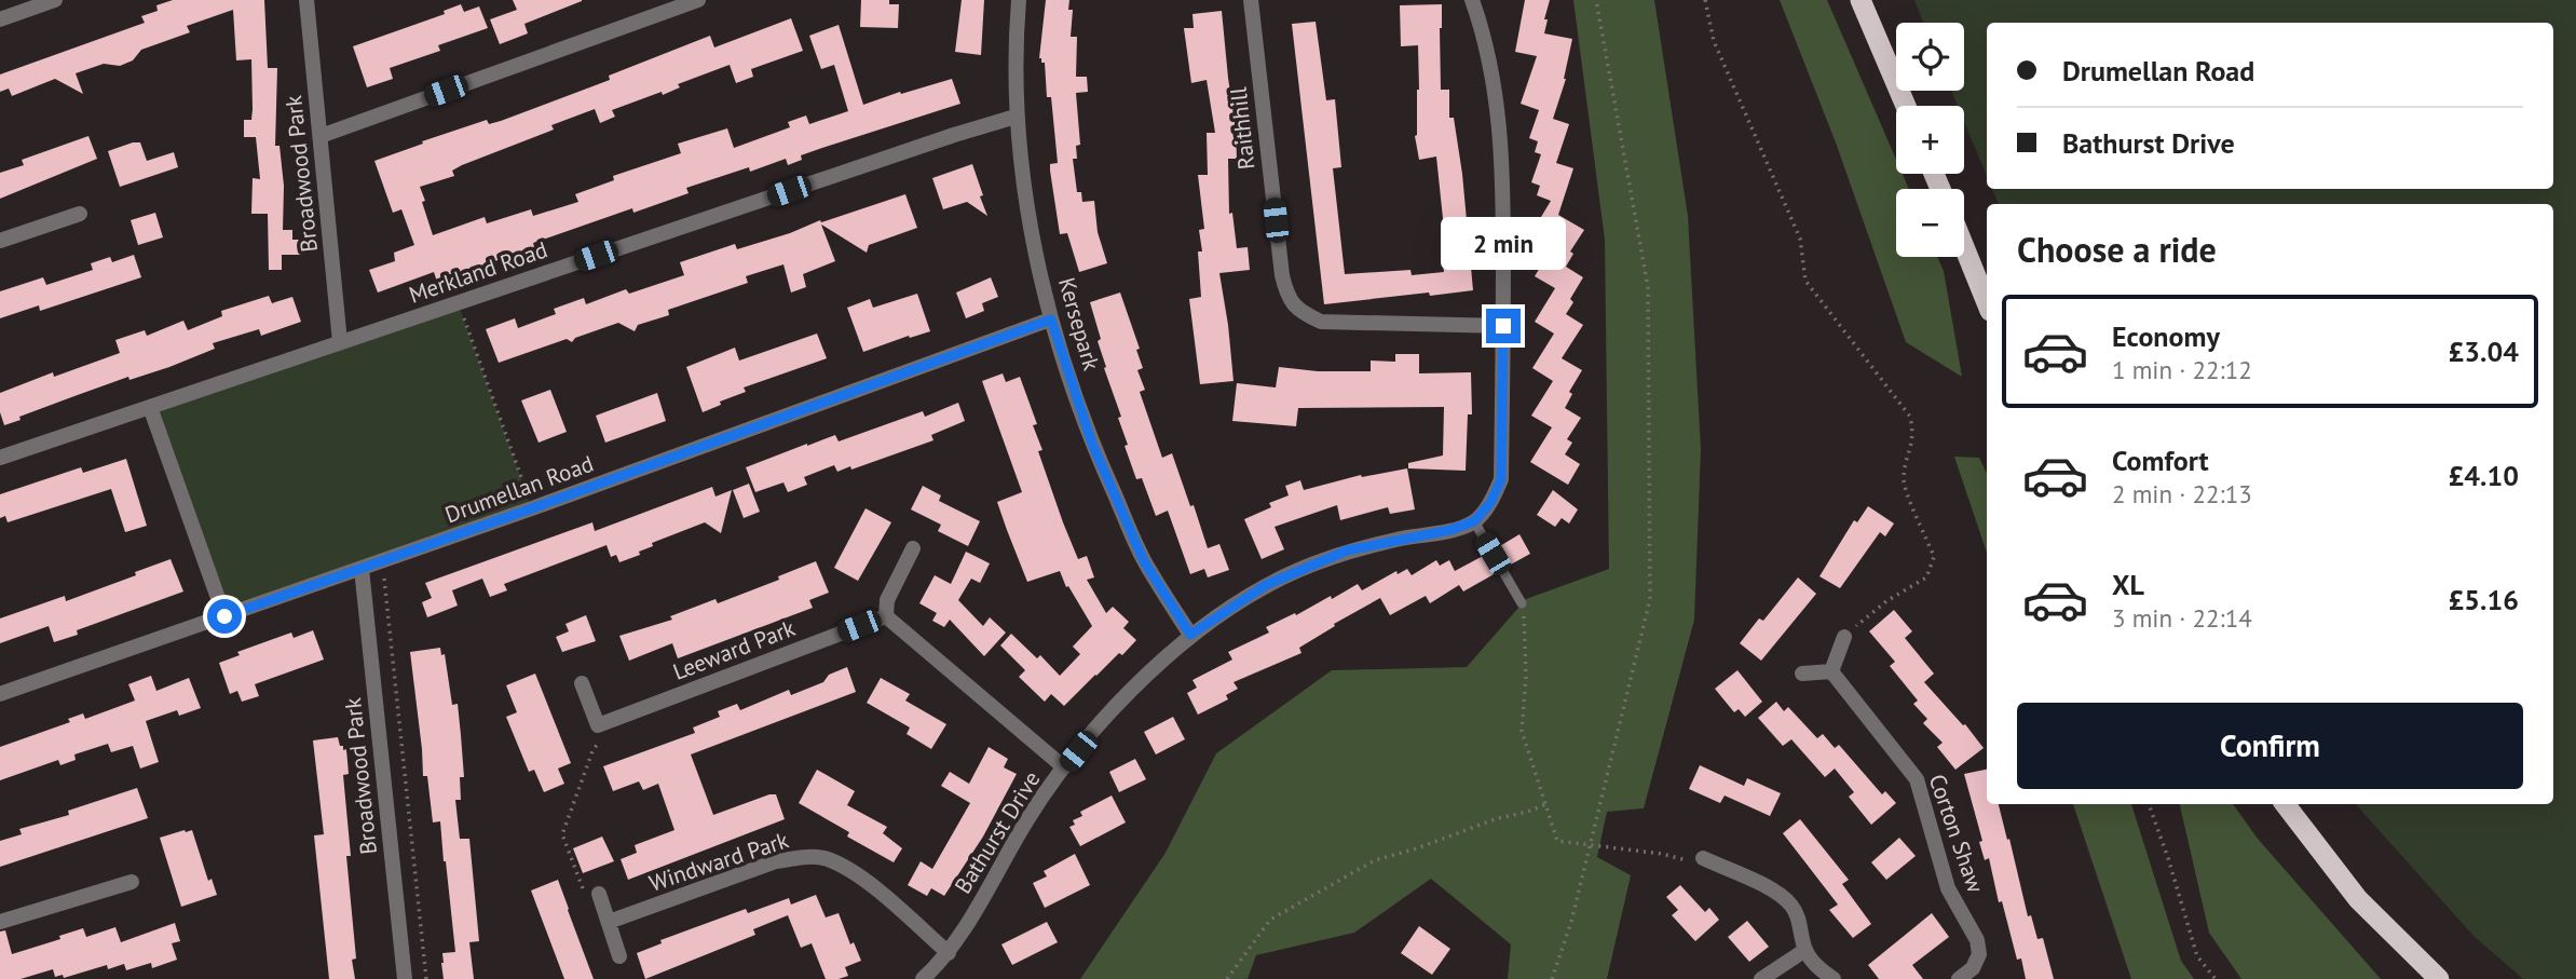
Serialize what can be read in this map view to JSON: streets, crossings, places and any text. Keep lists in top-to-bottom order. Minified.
{"streets":{"street":["Raithhill","Broadwood Park","Merkland Road","Kersepark","Drumellan Road","Leeward Park","Bathurst Drive","Corton Shaw","Windward Park"]},"crossings":[["Broadwood Park","Merkland Road"],["Broadwood Park","Drumellan Road"],["Merkland Road","Kersepark"],["Kersepark","Drumellan Road"],["Kersepark","Bathurst Drive"],["Bathurst Drive","Windward Park"]],"page":{"map_buttons":["+","−"],"banner":["Drumellan Road","Bathurst Drive"],"heading":"Choose a ride","bubble":"2 min","list":[{"name":"Economy","note":"1 min · 22:12","value":"£3.04"},{"name":"Comfort","note":"2 min · 22:13","value":"£4.10"},{"name":"XL","note":"3 min · 22:14","value":"£5.16"}],"buttons":"Confirm"}}
